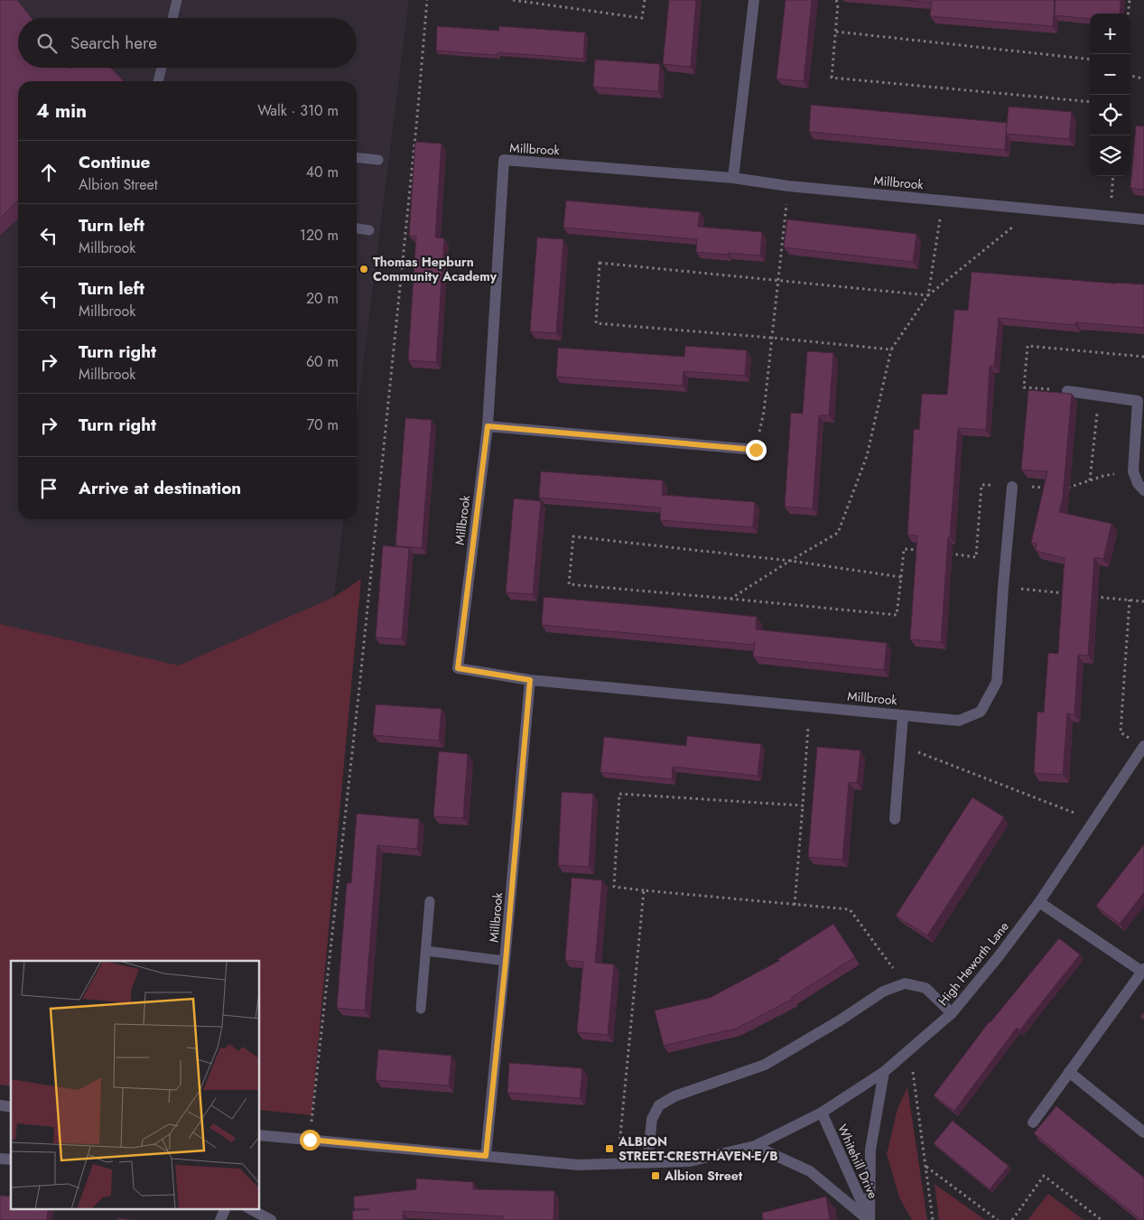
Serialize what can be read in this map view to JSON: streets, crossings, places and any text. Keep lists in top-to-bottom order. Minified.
{"streets":{"street":["Millbrook","High Heworth Lane","Whitehill Drive"]},"crossings":[["High Heworth Lane","Whitehill Drive"]],"places":{"other":["Thomas Hepburn Community Academy"],"transit":["ALBION STREET-CRESTHAVEN-E/B","Albion Street"]},"page":{"map_buttons":["+","−"],"search":"Search here","heading":["4 min","Walk · 310 m"],"list":[["Continue","Albion Street","40 m"],["Turn left","Millbrook","120 m"],["Turn left","Millbrook","20 m"],["Turn right","Millbrook","60 m"],["Turn right","70 m"],"Arrive at destination"]}}
